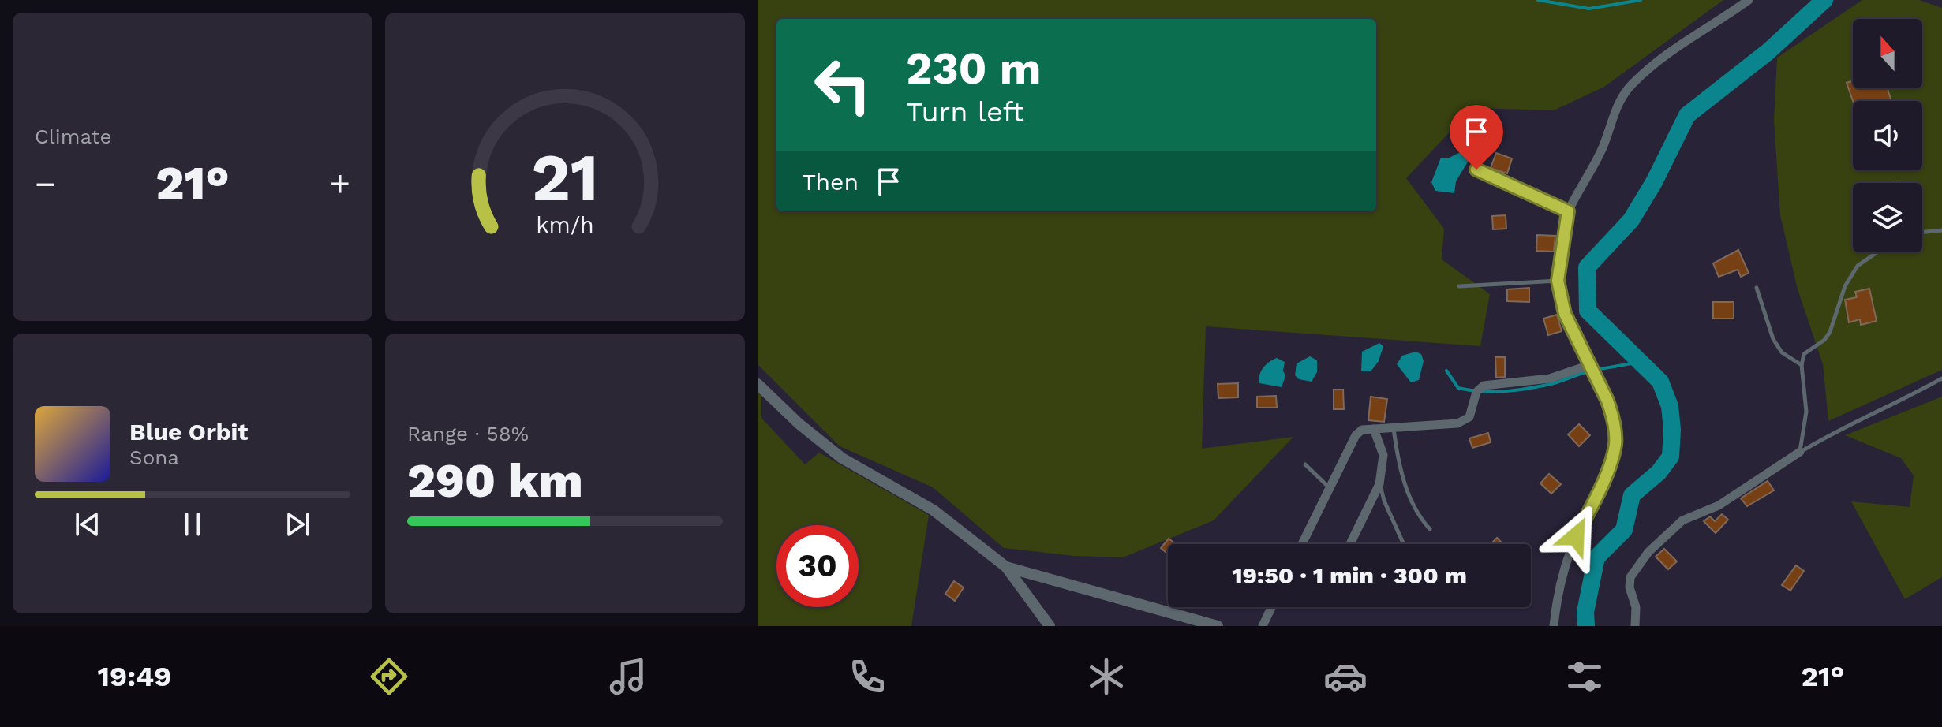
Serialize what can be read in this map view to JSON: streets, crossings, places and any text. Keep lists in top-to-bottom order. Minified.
{"north":"top","page":{"tile":["Climate",["Range · 58%","290 km"]],"turn":["230 m","Turn left"],"then":"Then","heat":["−","21°","+"],"song":["Blue Orbit","Sona"],"limit":"30","trip":"19:50 · 1 min · 300 m","tabs":["19:49","21°"],"gauge":["21","km/h"]}}
